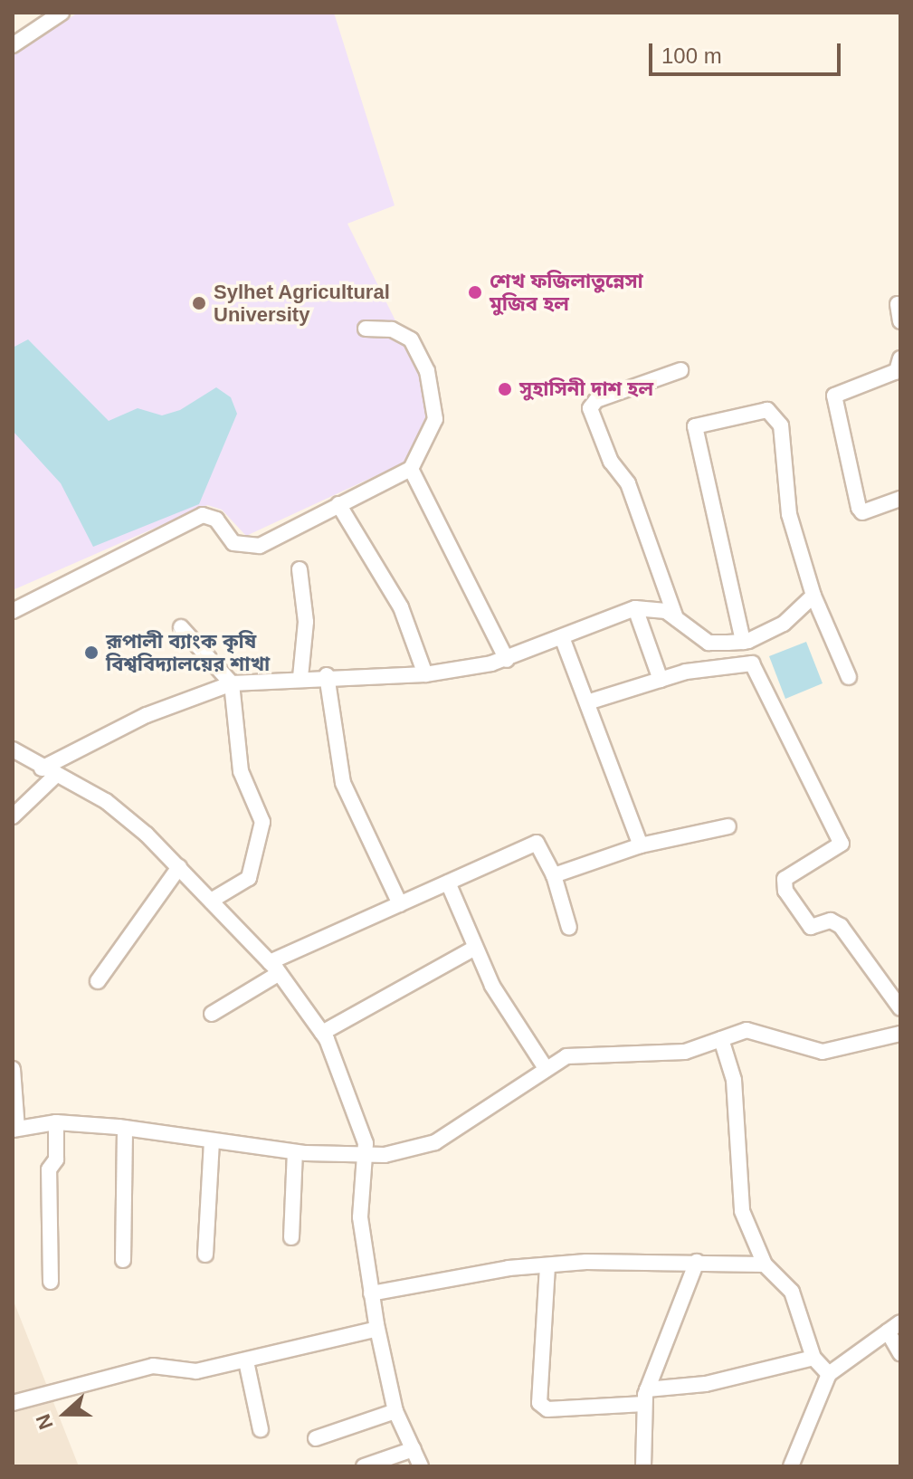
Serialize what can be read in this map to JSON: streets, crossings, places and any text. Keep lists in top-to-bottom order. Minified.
{"places":["শেখ ফজিলাতুন্নেসা মুজিব হল","Sylhet Agricultural University","সুহাসিনী দাশ হল","রূপালী ব্যাংক কৃষি বিশ্ববিদ্যালয়ের শাখা"],"scale_bar":"100 m","north":"left"}
